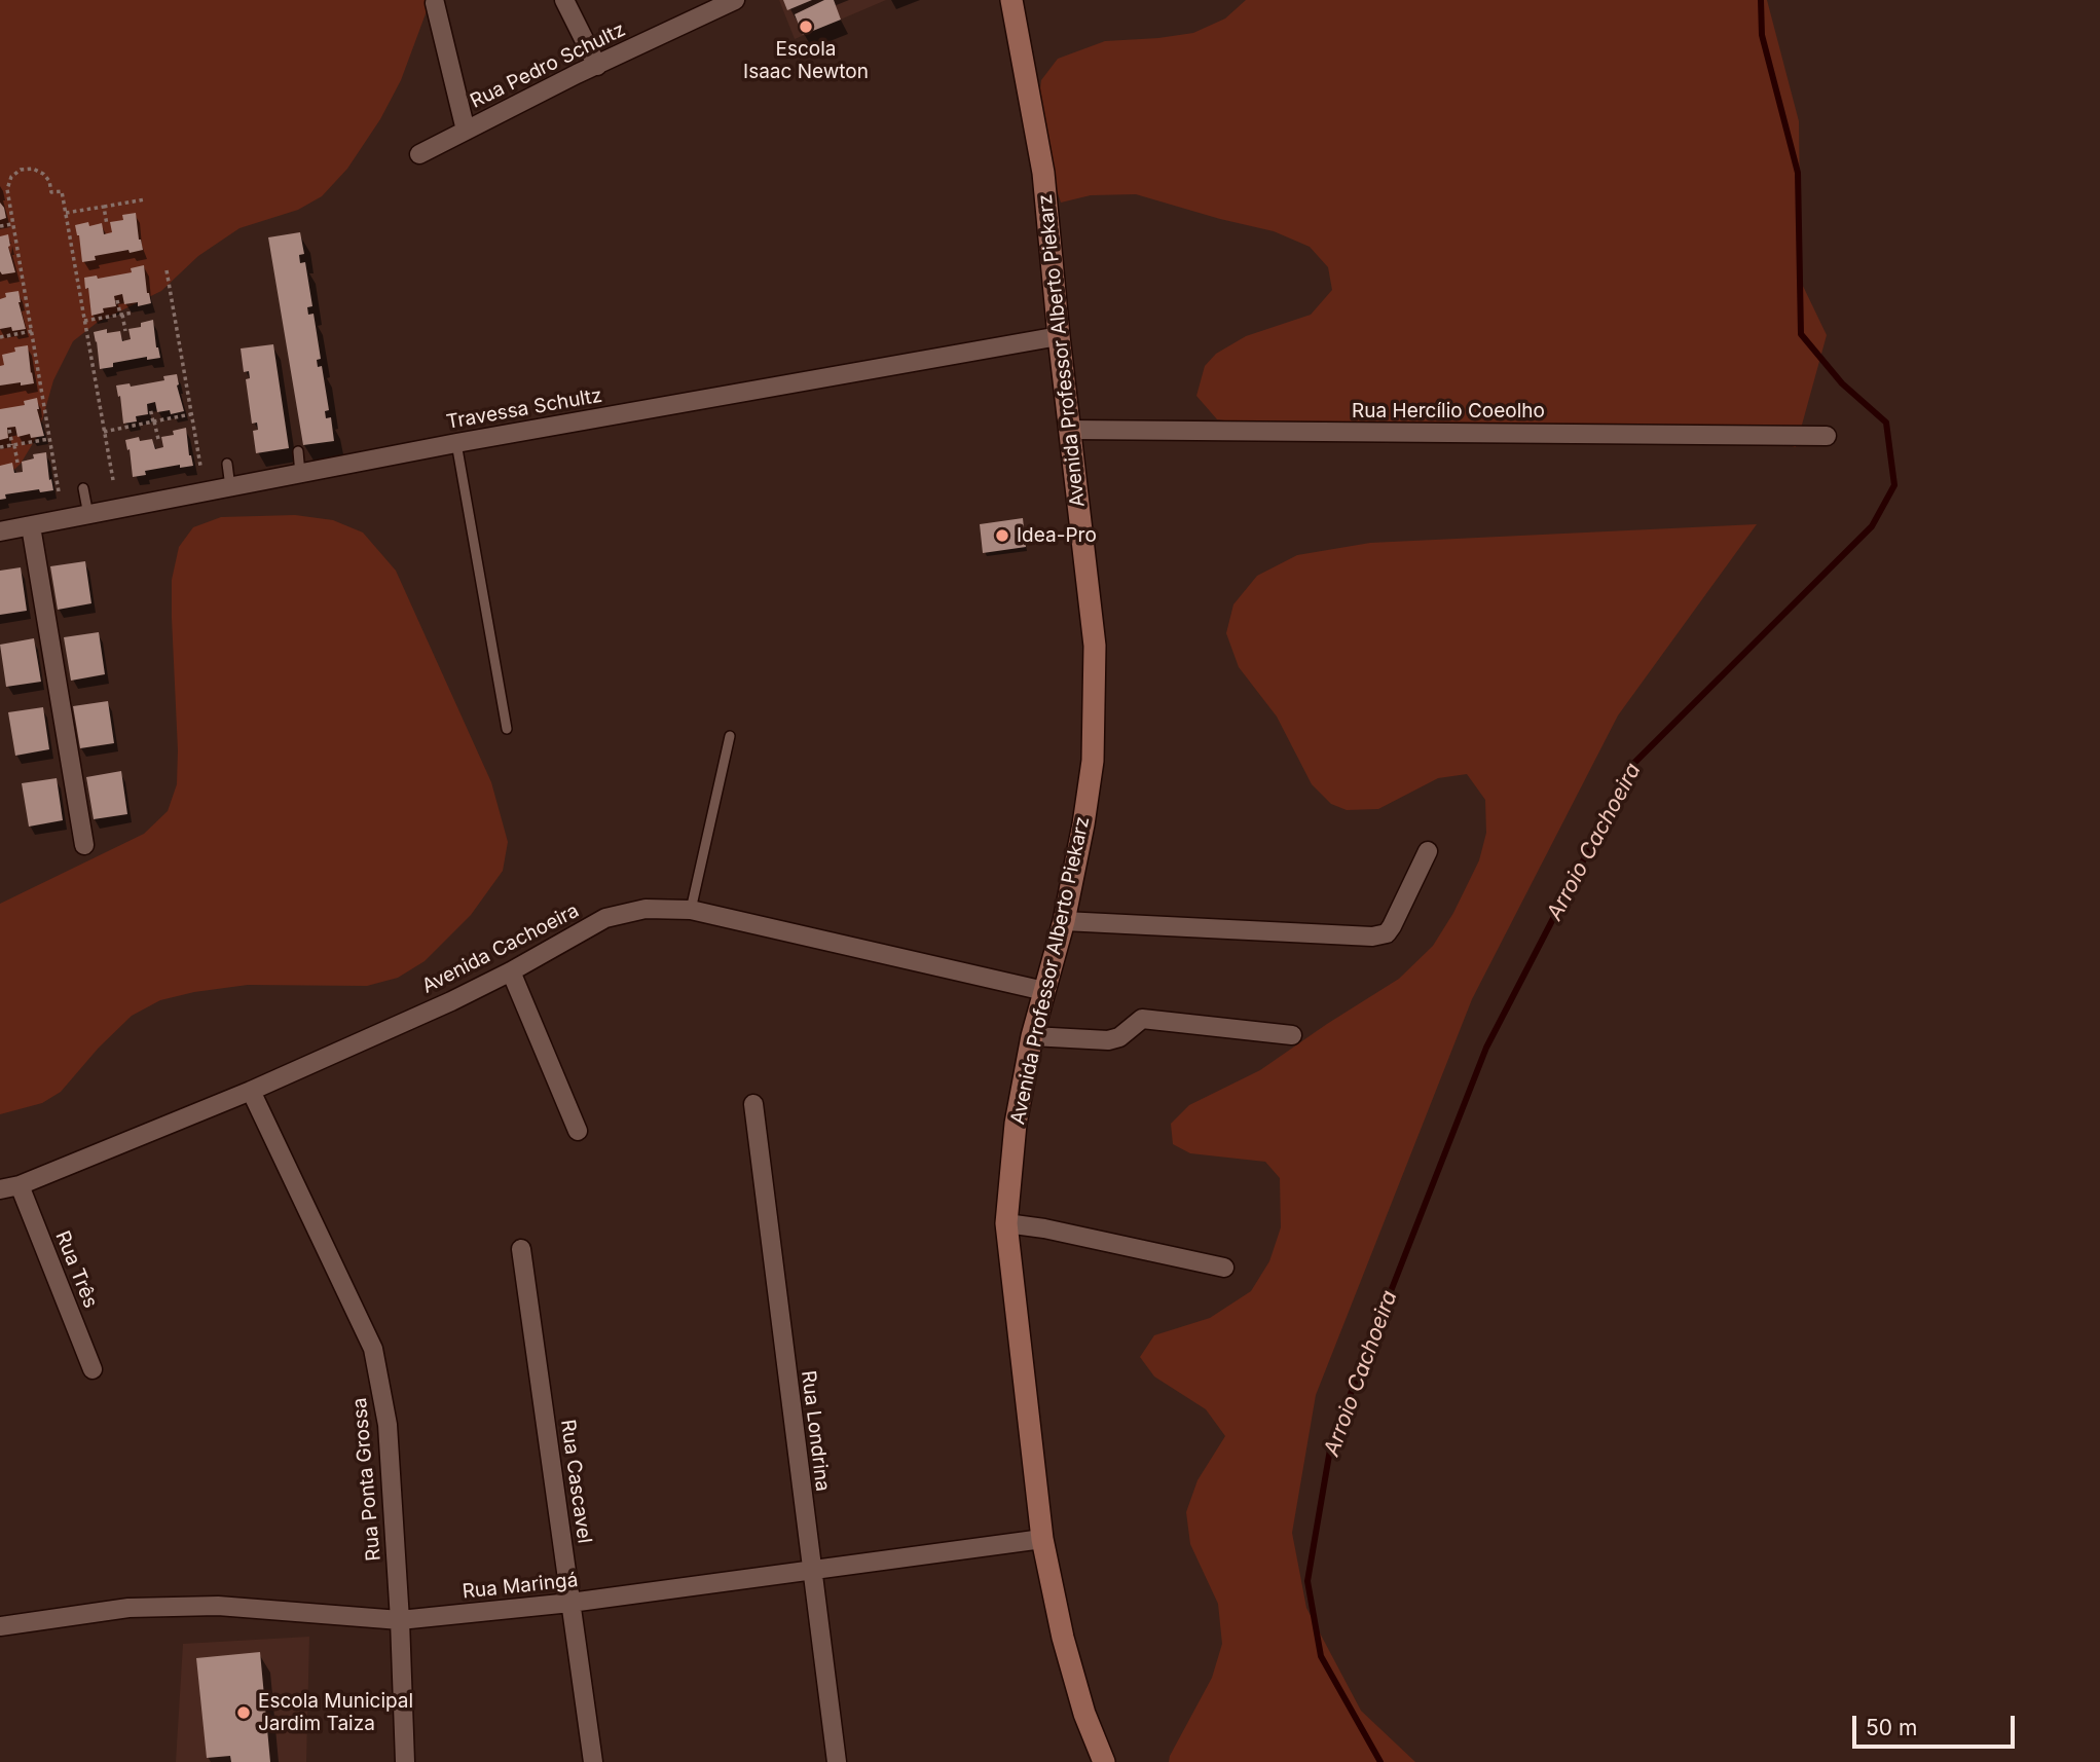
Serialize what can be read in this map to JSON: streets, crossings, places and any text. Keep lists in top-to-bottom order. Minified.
{"streets":{"main road":["Avenida Professor Alberto Piekarz"],"street":["Rua Pedro Schultz","Travessa Schultz","Rua Hercílio Coeolho","Avenida Cachoeira","Rua Três","Rua Londrina","Rua Ponta Grossa","Rua Cascavel","Rua Maringá"]},"crossings":[["Avenida Professor Alberto Piekarz","Travessa Schultz"],["Avenida Professor Alberto Piekarz","Rua Hercílio Coeolho"],["Avenida Professor Alberto Piekarz","Avenida Cachoeira"],["Avenida Professor Alberto Piekarz","Rua Maringá"],["Avenida Cachoeira","Rua Três"],["Avenida Cachoeira","Rua Ponta Grossa"],["Rua Londrina","Rua Maringá"],["Rua Ponta Grossa","Rua Maringá"],["Rua Cascavel","Rua Maringá"]],"water":["Arroio Cachoeira"],"places":["Escola Isaac Newton","Idea-Pro","Escola Municipal Jardim Taiza"],"scale_bar":"50 m"}
